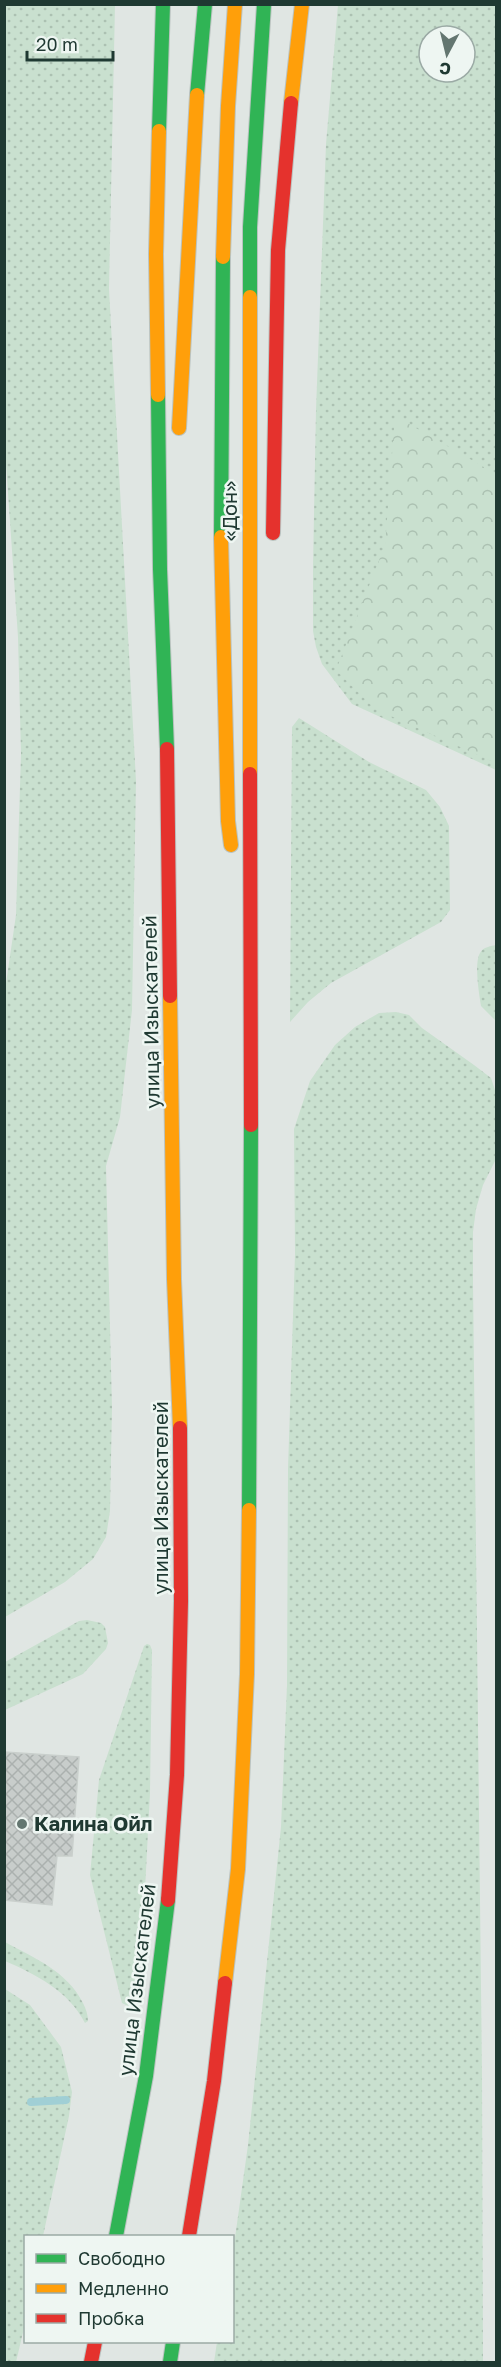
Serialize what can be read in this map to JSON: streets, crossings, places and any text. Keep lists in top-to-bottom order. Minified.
{"streets":{"highway":["«Дон»","улица Изыскателей"]},"places":["Калина Ойл"],"legend":["Свободно","Медленно","Пробка"],"scale_bar":"20 m","north":"bottom"}
